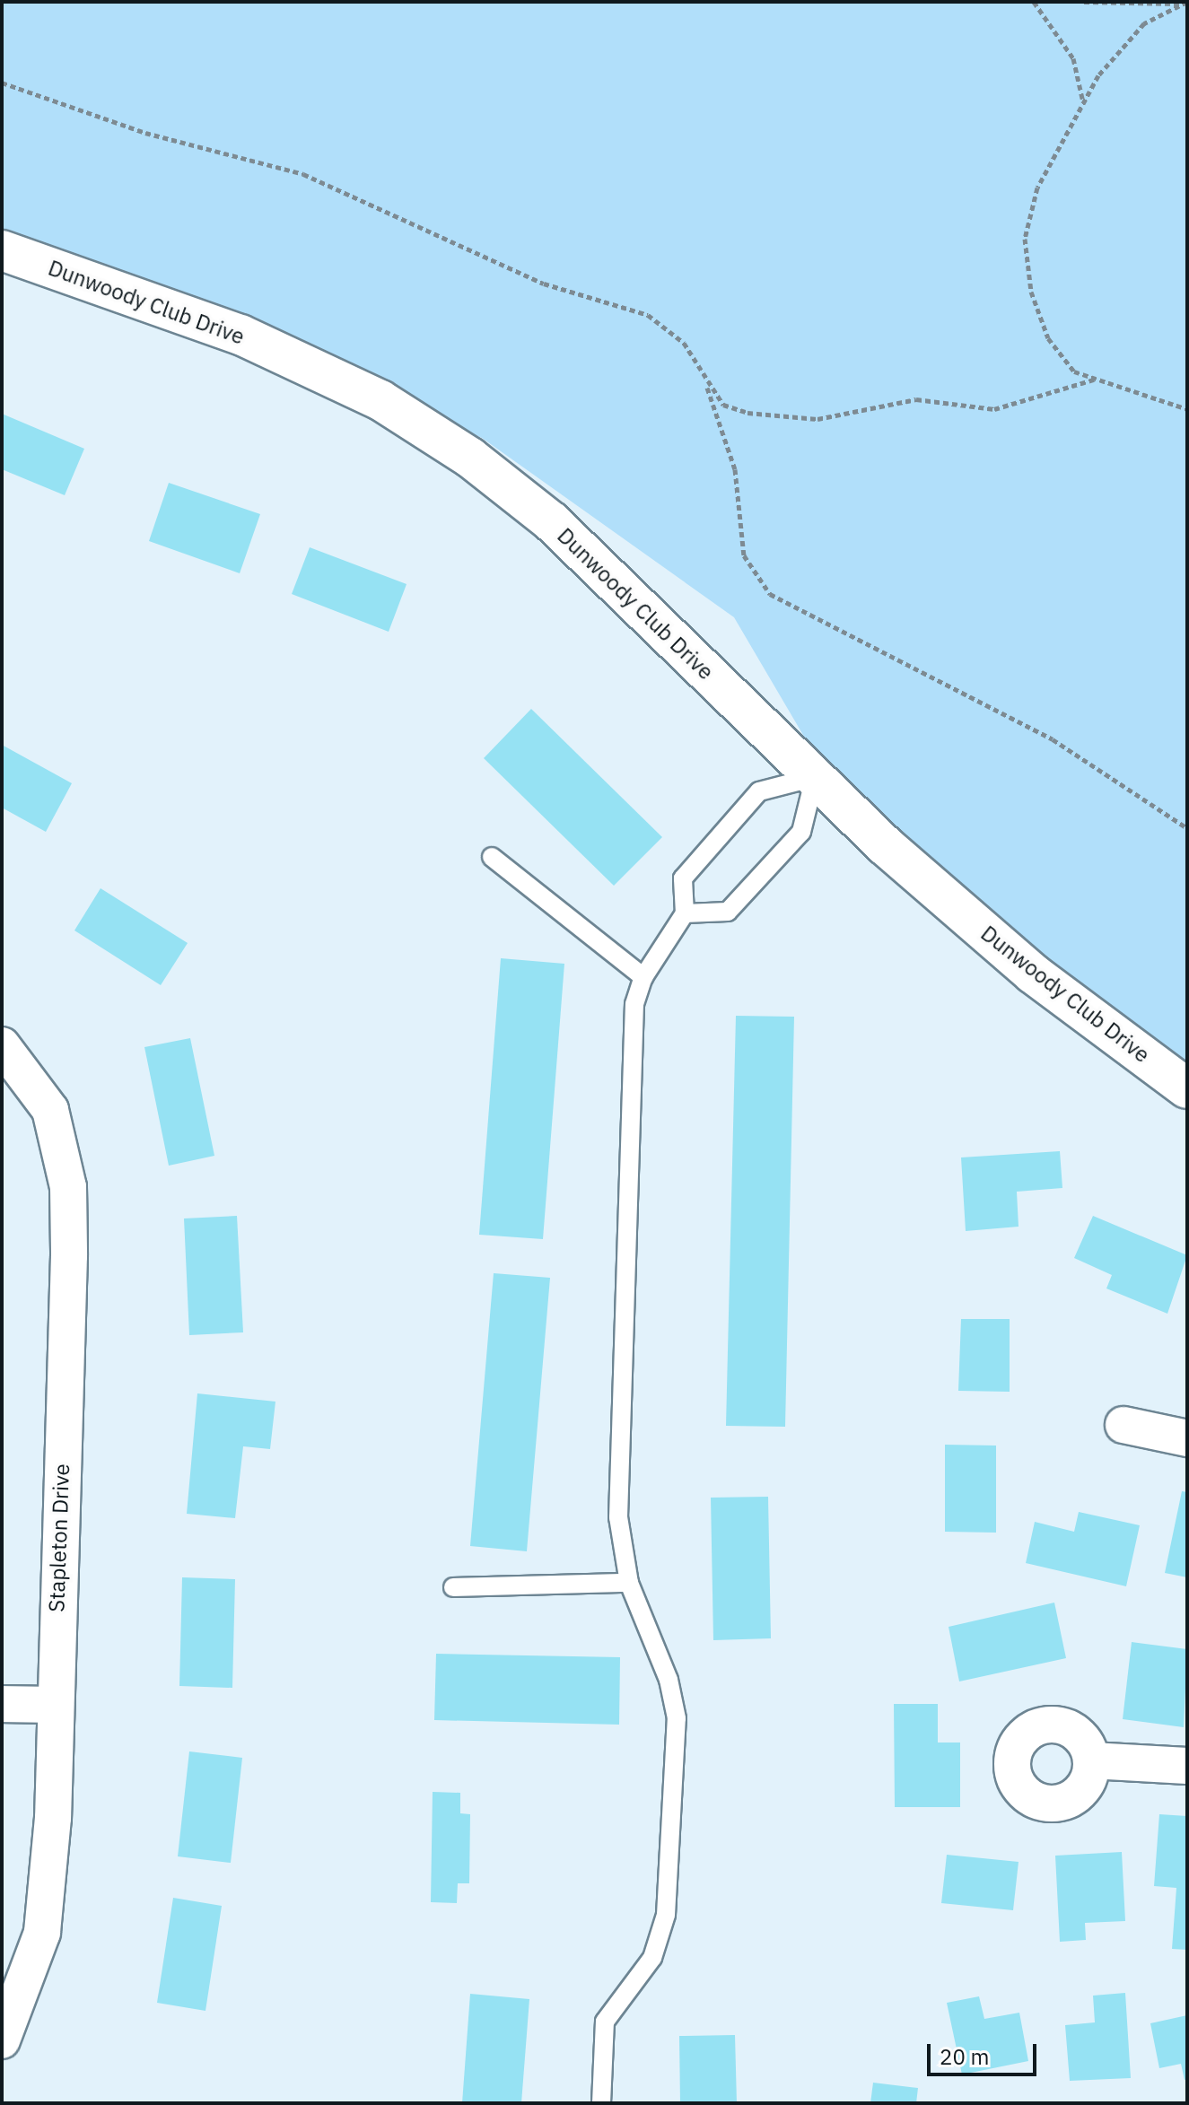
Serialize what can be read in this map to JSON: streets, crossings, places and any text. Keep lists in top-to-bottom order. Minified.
{"streets":{"street":["Dunwoody Club Drive","Stapleton Drive"]},"scale_bar":"20 m"}
